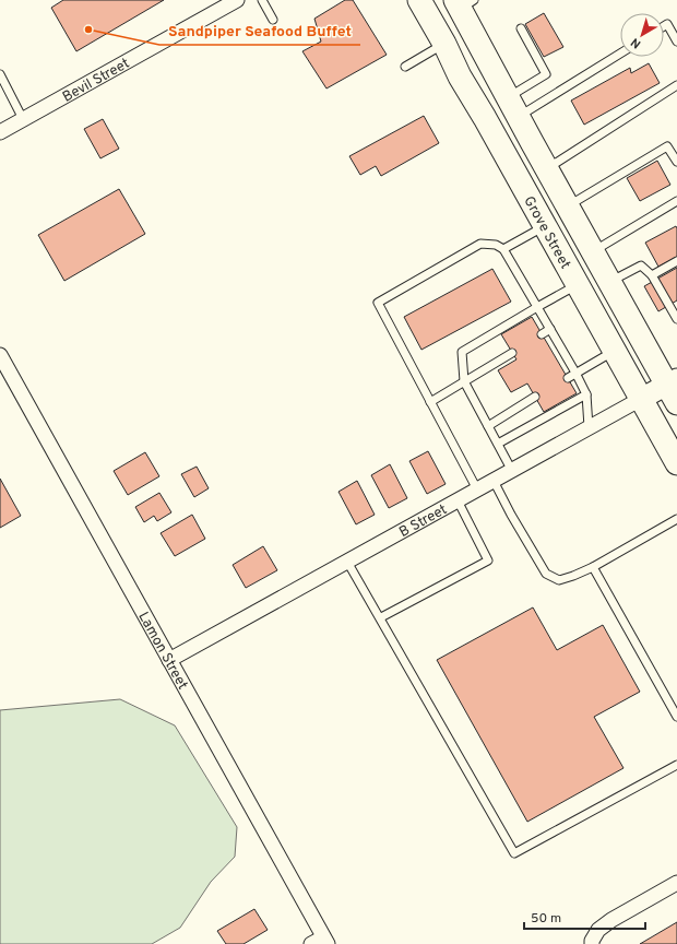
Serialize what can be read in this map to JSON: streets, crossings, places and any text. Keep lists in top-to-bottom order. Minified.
{"streets":{"main road":["Grove Street","B Street"],"street":["Bevil Street","Lamon Street"]},"crossings":[["Grove Street","B Street"],["B Street","Lamon Street"]],"places":["Sandpiper Seafood Buffet"],"scale_bar":"50 m","north":"bottom left"}
